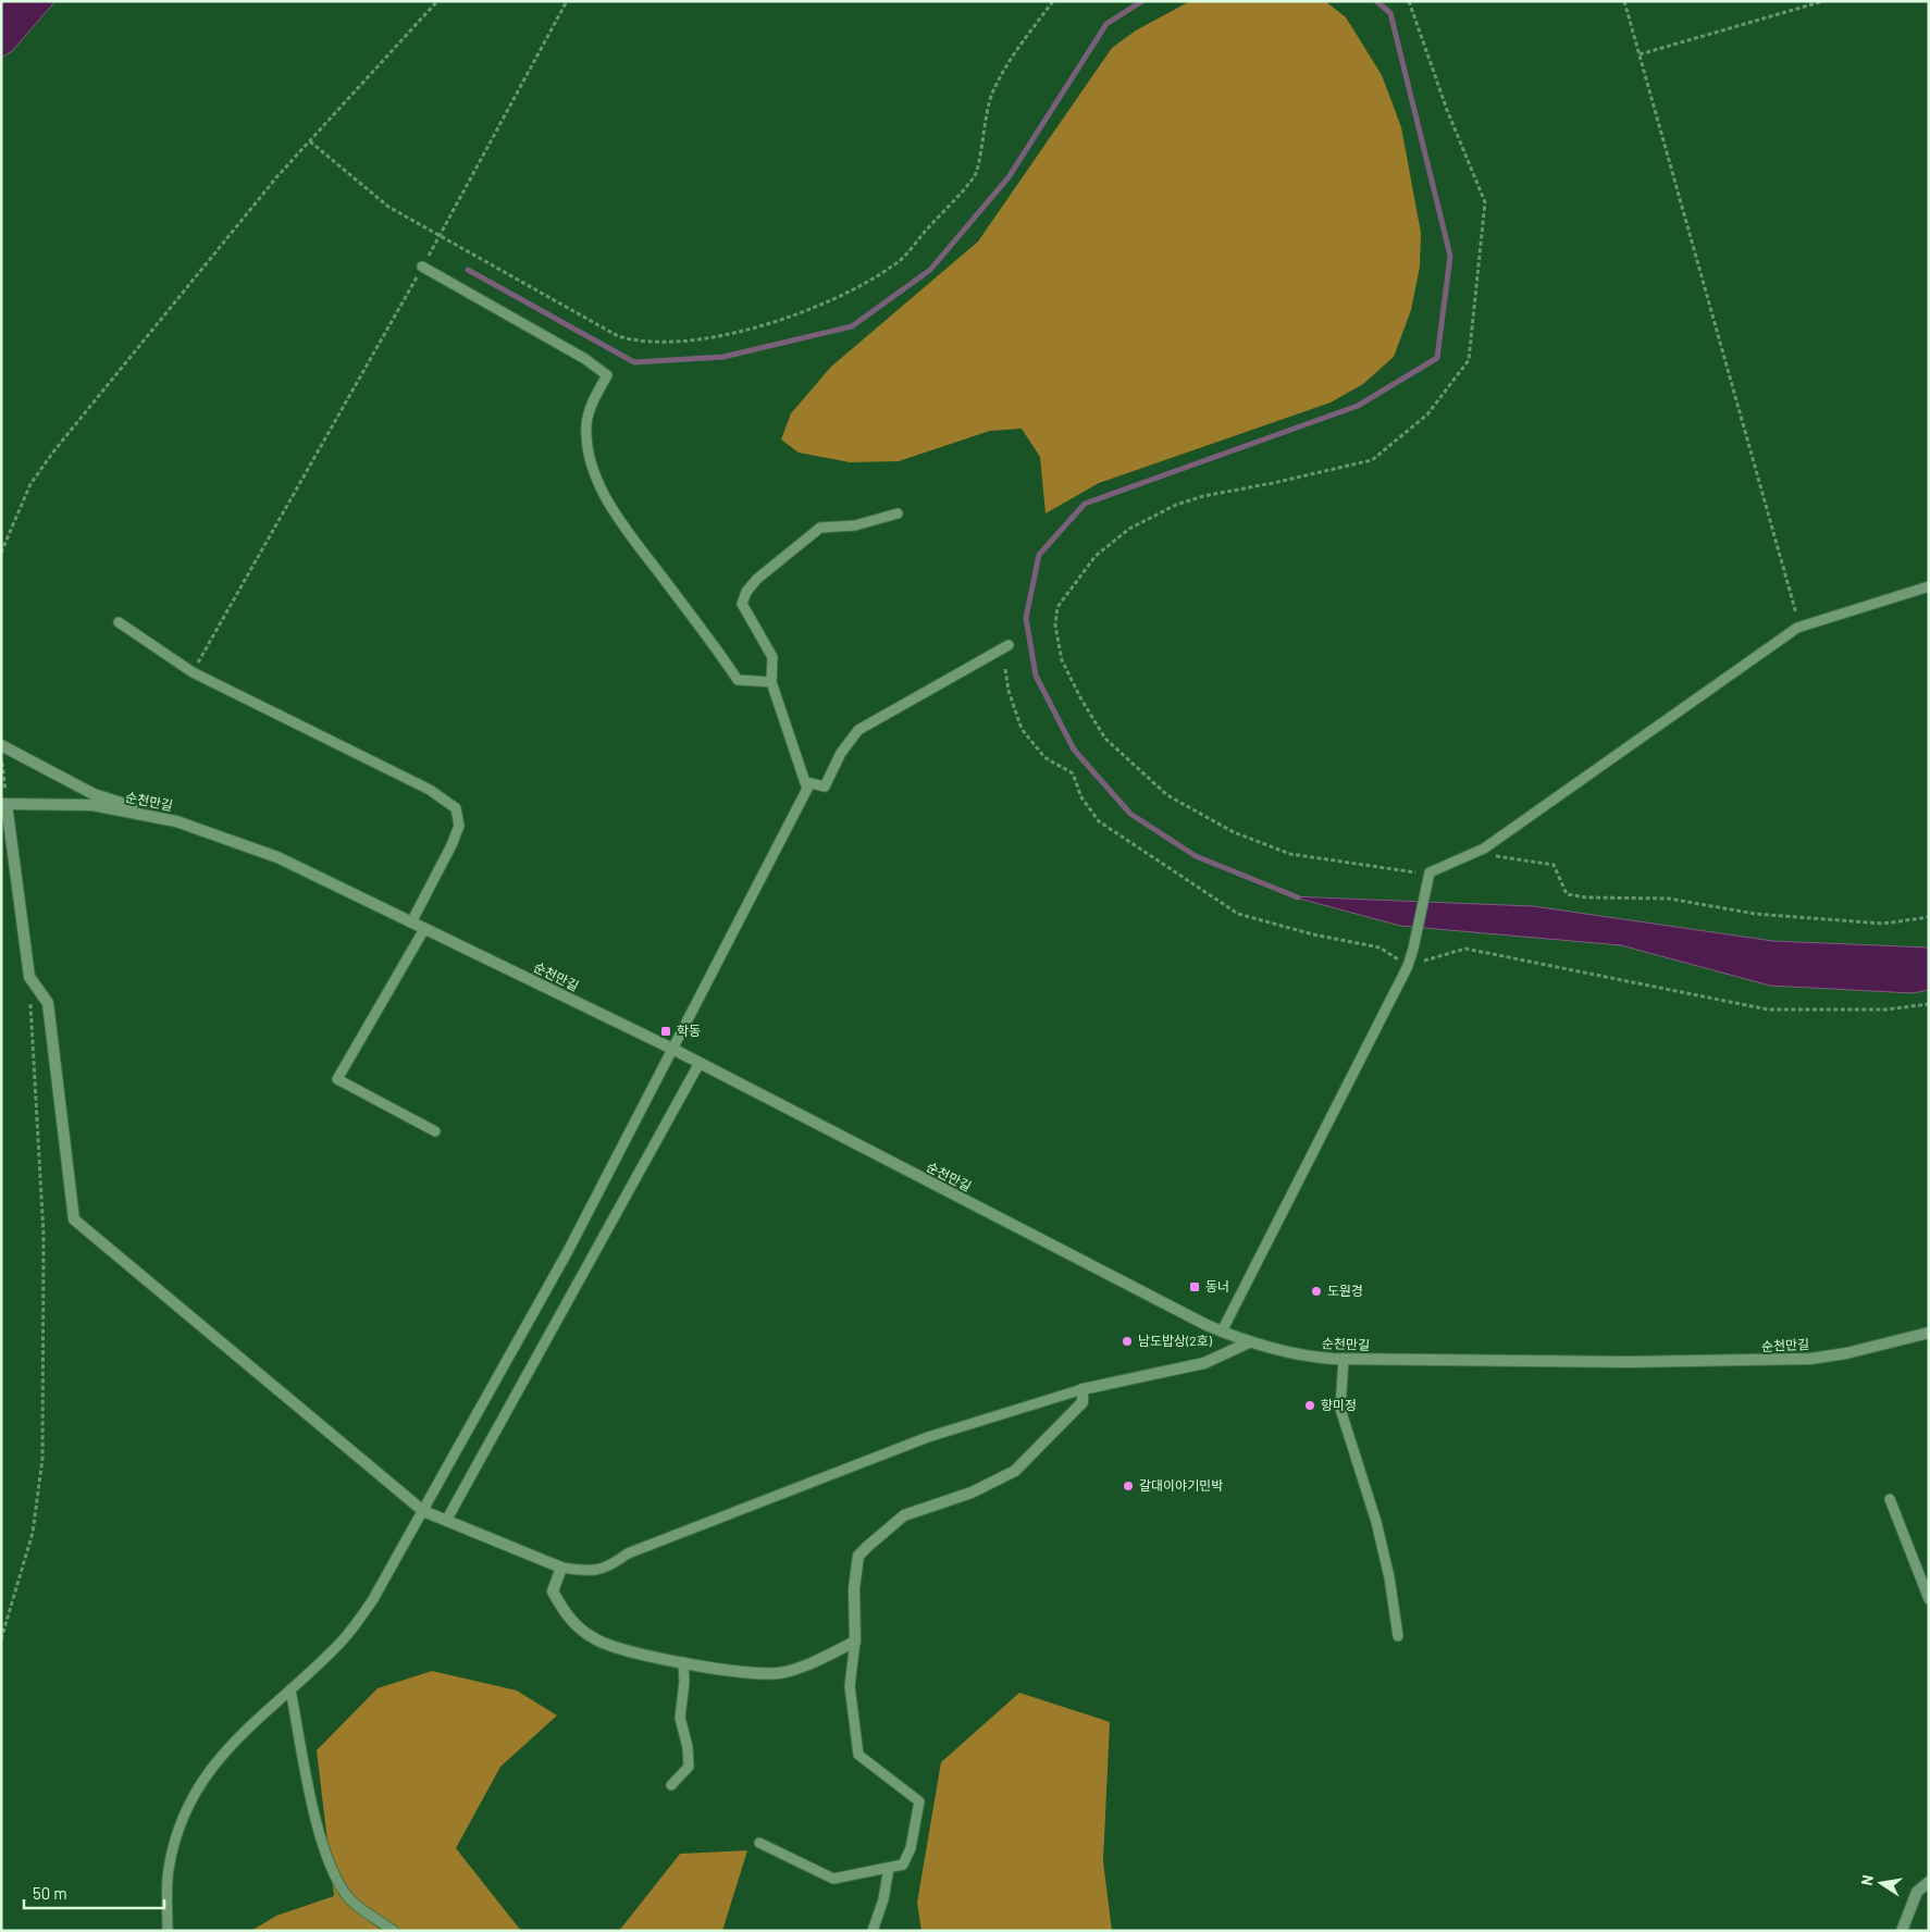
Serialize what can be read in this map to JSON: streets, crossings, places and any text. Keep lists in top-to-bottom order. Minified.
{"streets":{"street":["순천만길"]},"places":{"transit":["학동","동너"],"other":["도원경","남도밥상(2호)","향미정","갈대이야기민박"]},"scale_bar":"50 m","north":"left"}
